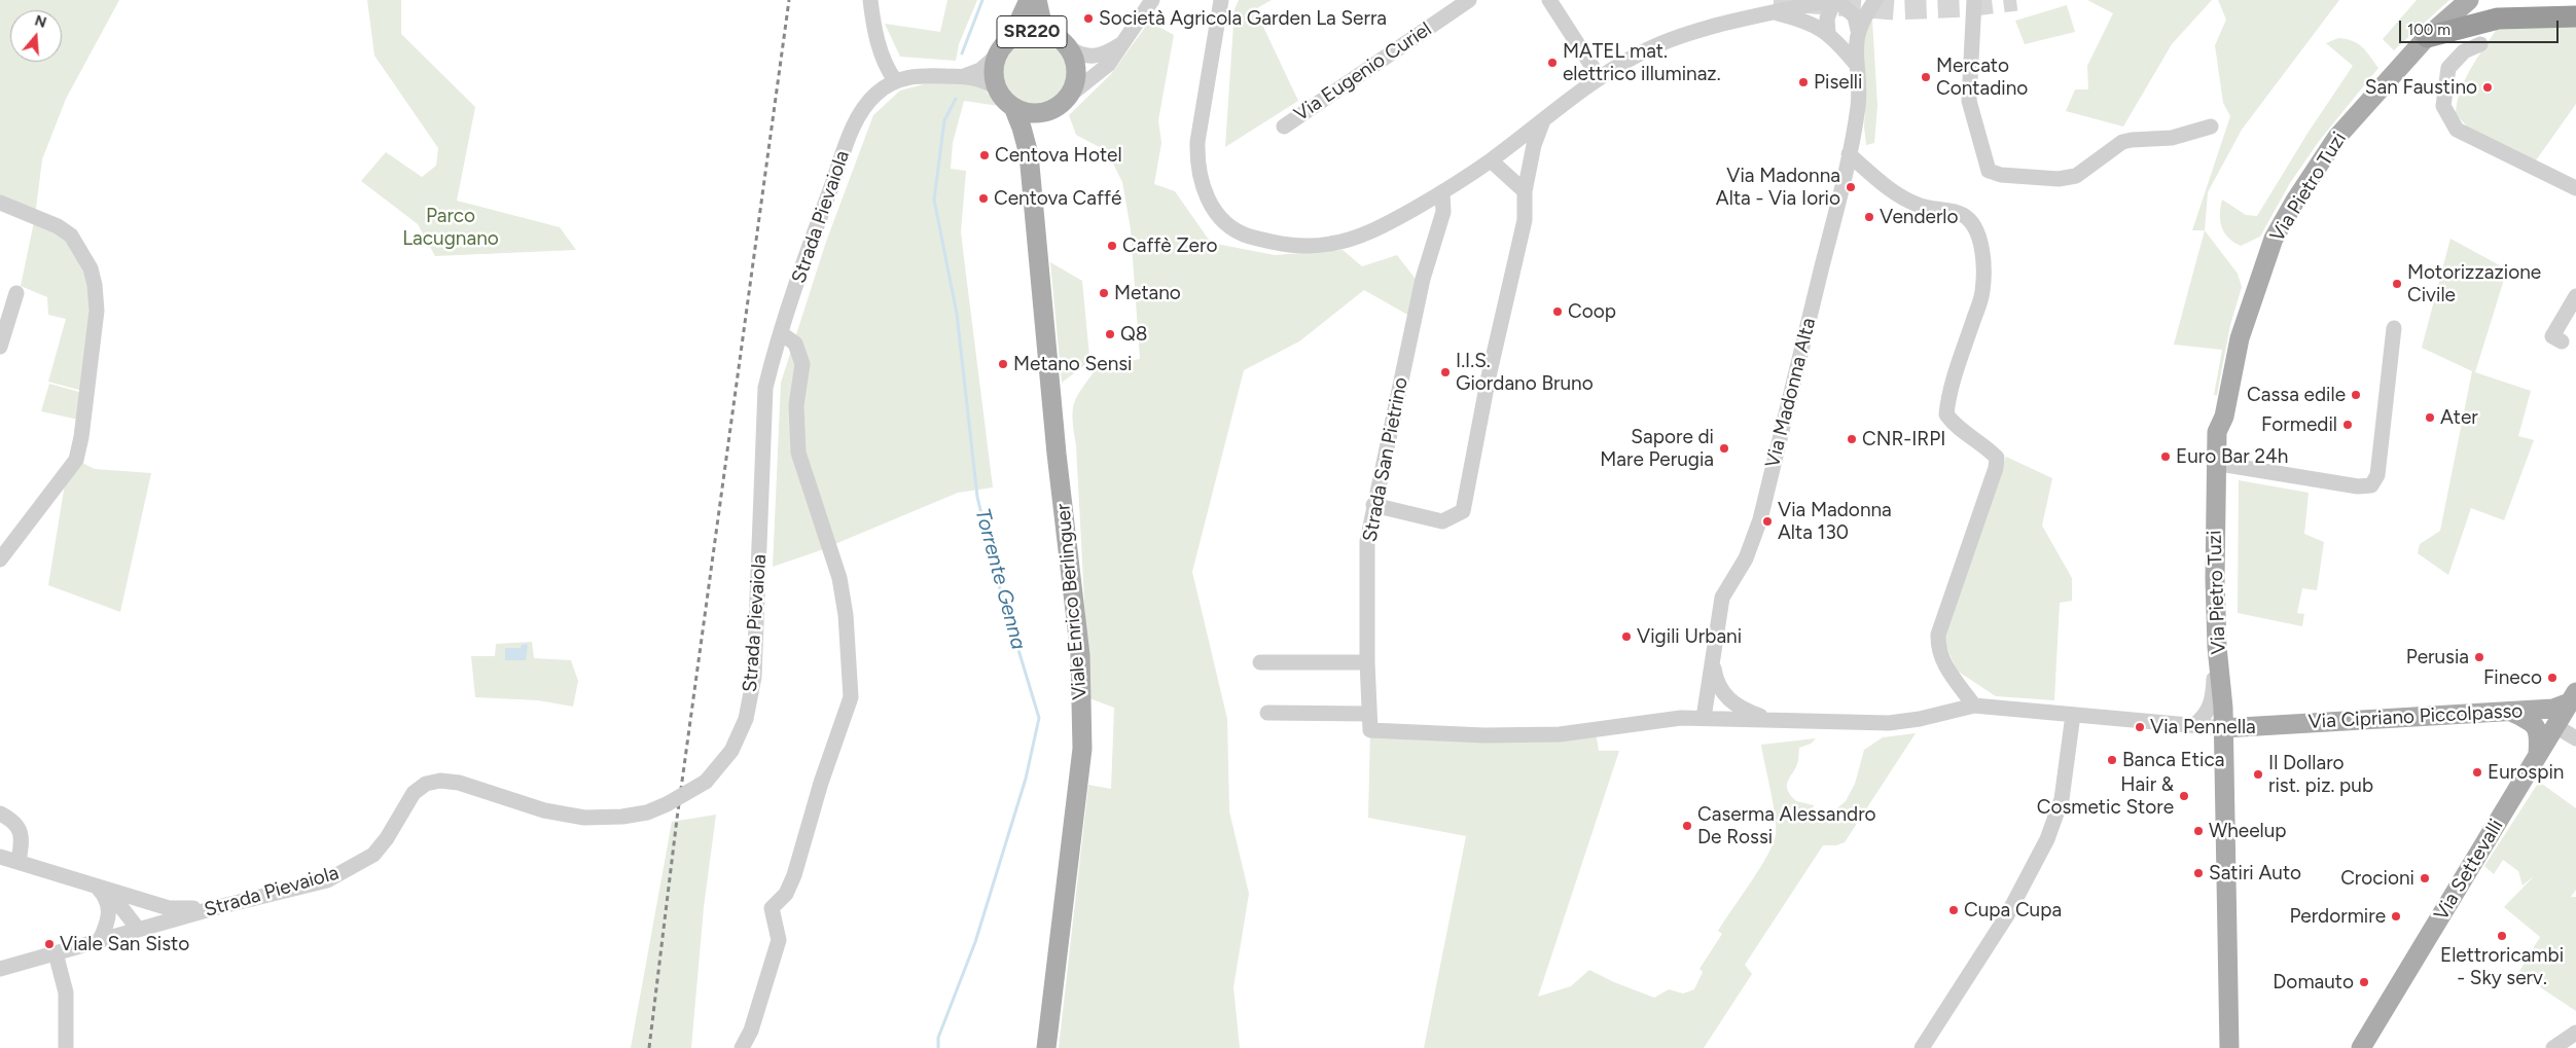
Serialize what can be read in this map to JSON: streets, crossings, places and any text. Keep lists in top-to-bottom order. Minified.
{"streets":{"main road":["SR220","Via Pietro Tuzi","Viale Enrico Berlinguer","Via Cipriano Piccolpasso","Via Settevalli"],"street":["Via Eugenio Curiel","Strada Pievaiola","Via Madonna Alta","Strada San Pietrino"]},"crossings":[["SR220","Strada Pievaiola"],["SR220","Viale Enrico Berlinguer"],["Via Pietro Tuzi","Via Cipriano Piccolpasso"],["Via Madonna Alta","Strada San Pietrino"],["Via Cipriano Piccolpasso","Via Settevalli"]],"water":["Torrente Genna"],"parks":["Parco Lacugnano"],"places":["Società Agricola Garden La Serra","MATEL mat. elettrico illuminaz.","Mercato Contadino","Piselli","San Faustino","Centova Hotel","Via Madonna Alta - Via Iorio","Centova Caffé","Venderlo","Caffè Zero","Motorizzazione Civile","Metano","Coop","Q8","Metano Sensi","I.I.S. Giordano Bruno","Cassa edile","Ater","Formedil","CNR-IRPI","Sapore di Mare Perugia","Euro Bar 24h","Via Madonna Alta 130","Vigili Urbani","Perusia","Fineco","Via Pennella","Banca Etica","Eurospin","Il Dollaro rist. piz. pub","Hair & Cosmetic Store","Caserma Alessandro De Rossi","Wheelup","Satiri Auto","Crocioni","Cupa Cupa","Perdormire","Elettroricambi - Sky serv.","Viale San Sisto","Domauto"],"scale_bar":"100 m","north":"top"}
